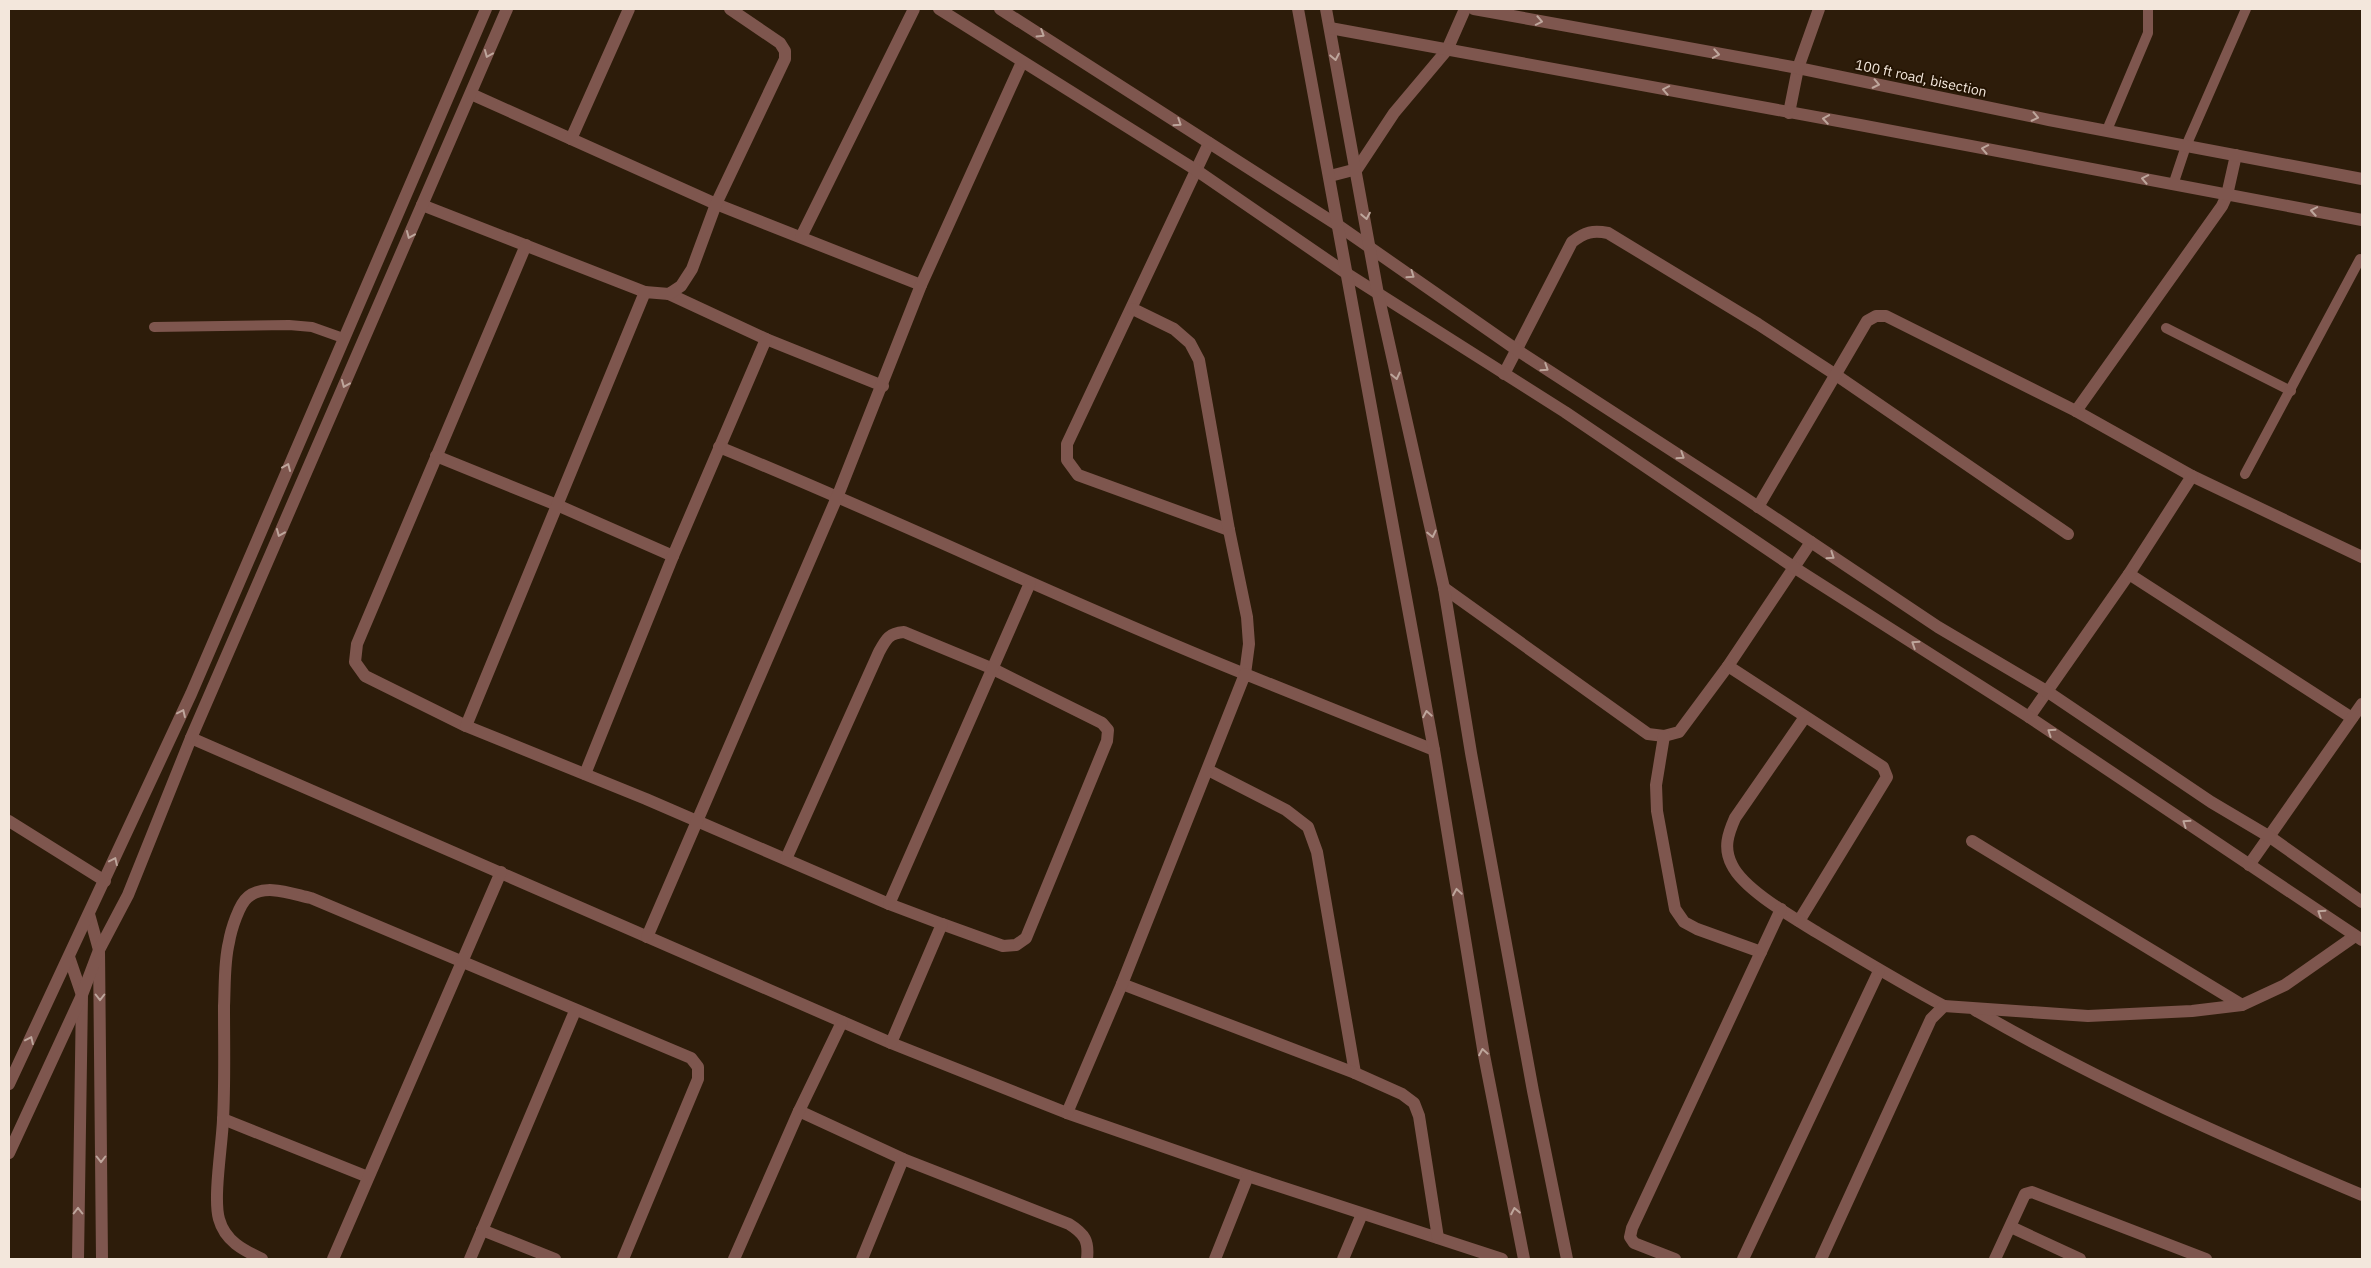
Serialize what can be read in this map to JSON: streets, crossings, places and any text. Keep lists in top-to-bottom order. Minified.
{"streets":{"street":["100 ft road, bisection"]}}
